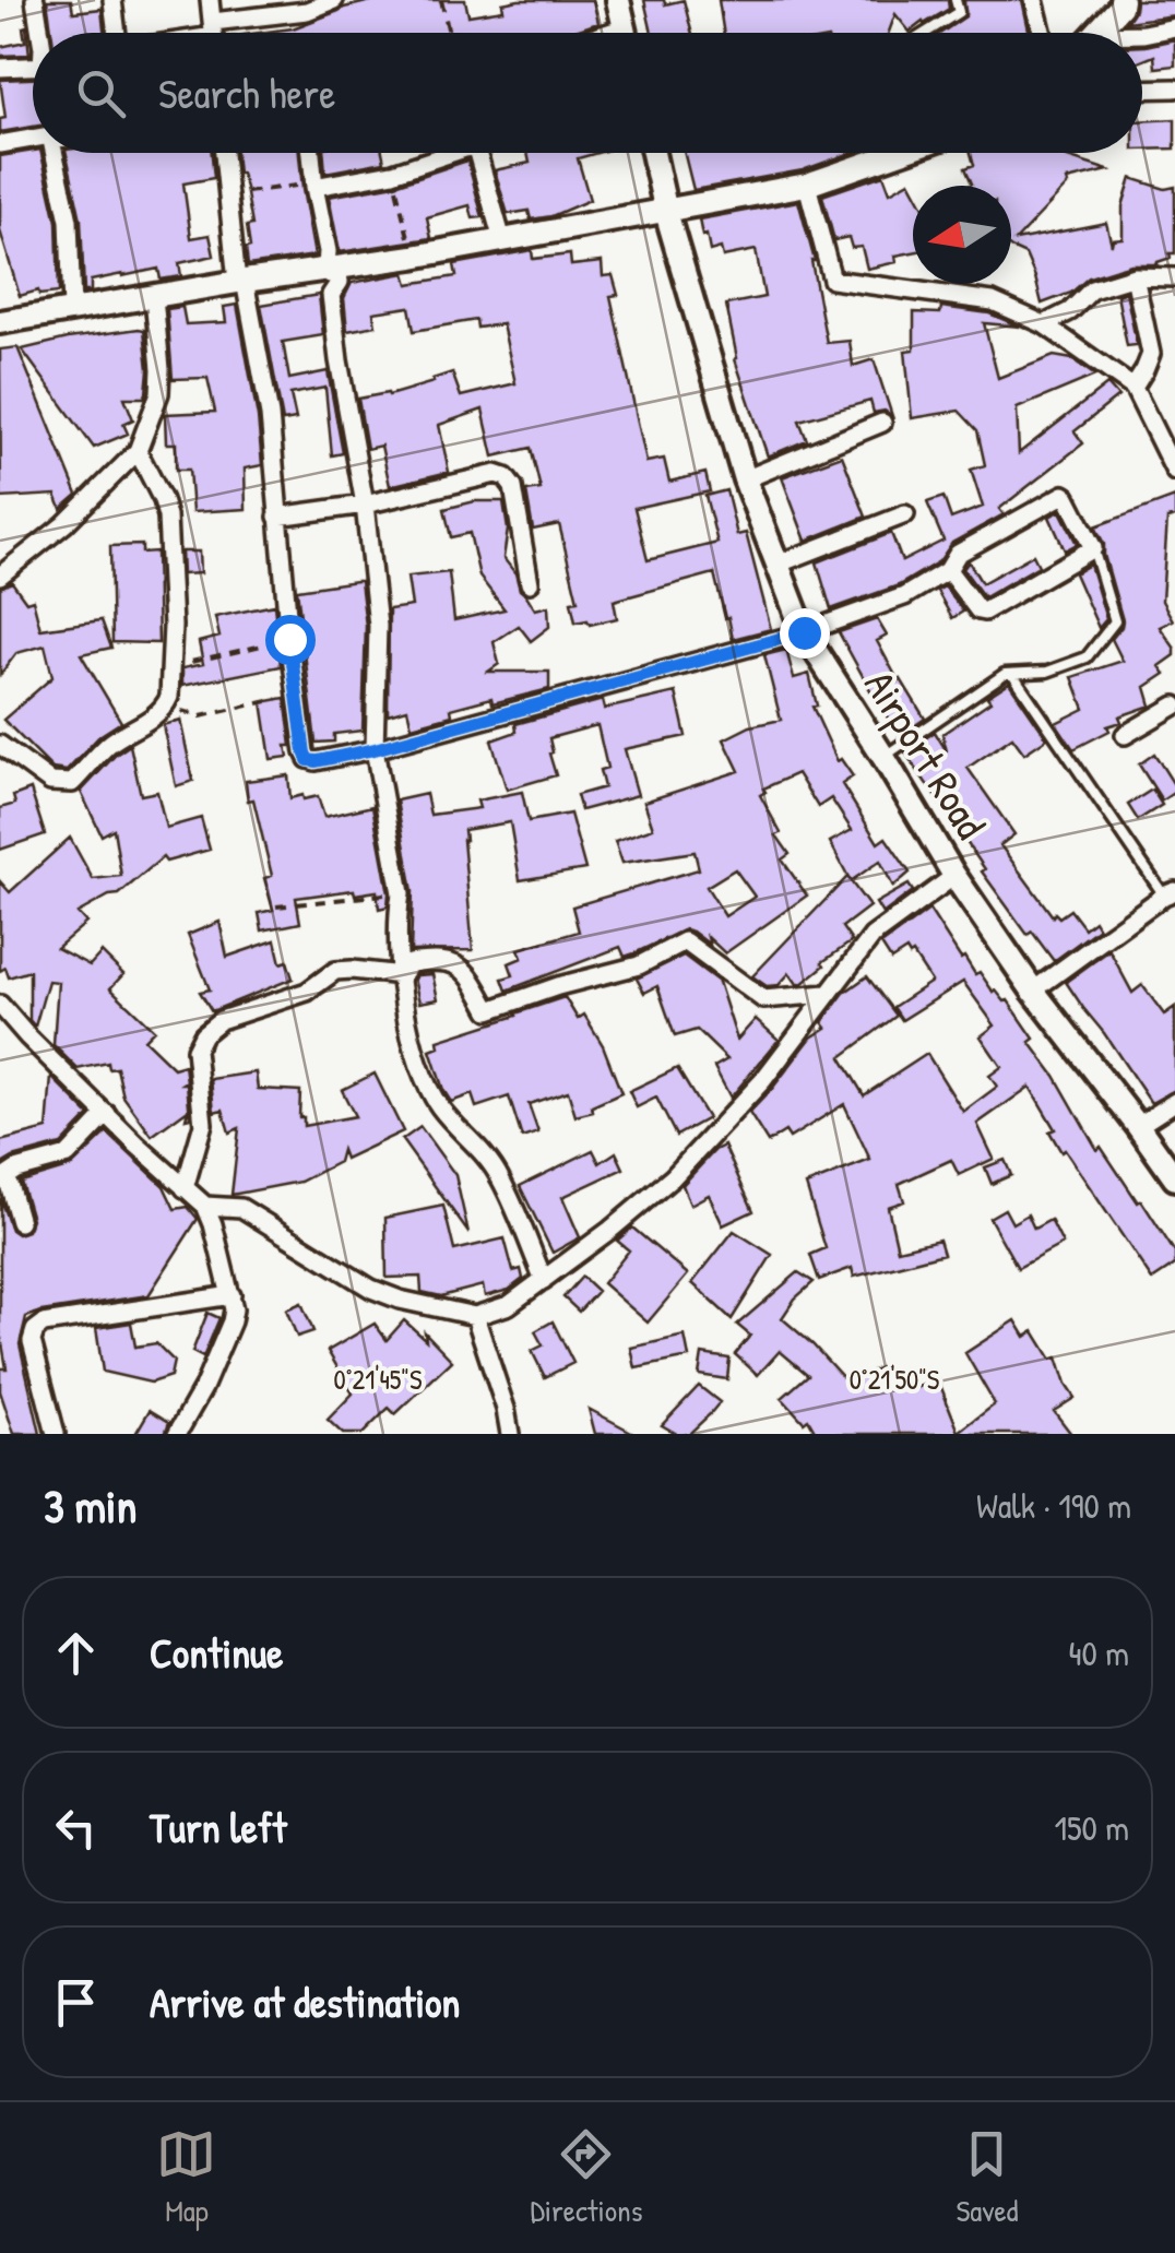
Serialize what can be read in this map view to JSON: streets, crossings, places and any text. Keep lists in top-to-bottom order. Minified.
{"streets":{"street":["Airport Road"]},"north":"left","page":{"search":"Search here","heading":["3 min","Walk · 190 m"],"list":[["Continue","40 m"],["Turn left","150 m"],"Arrive at destination"],"nav":["Map","Directions","Saved"]},"coordinates":["0°21'45\"S","0°21'50\"S"]}
